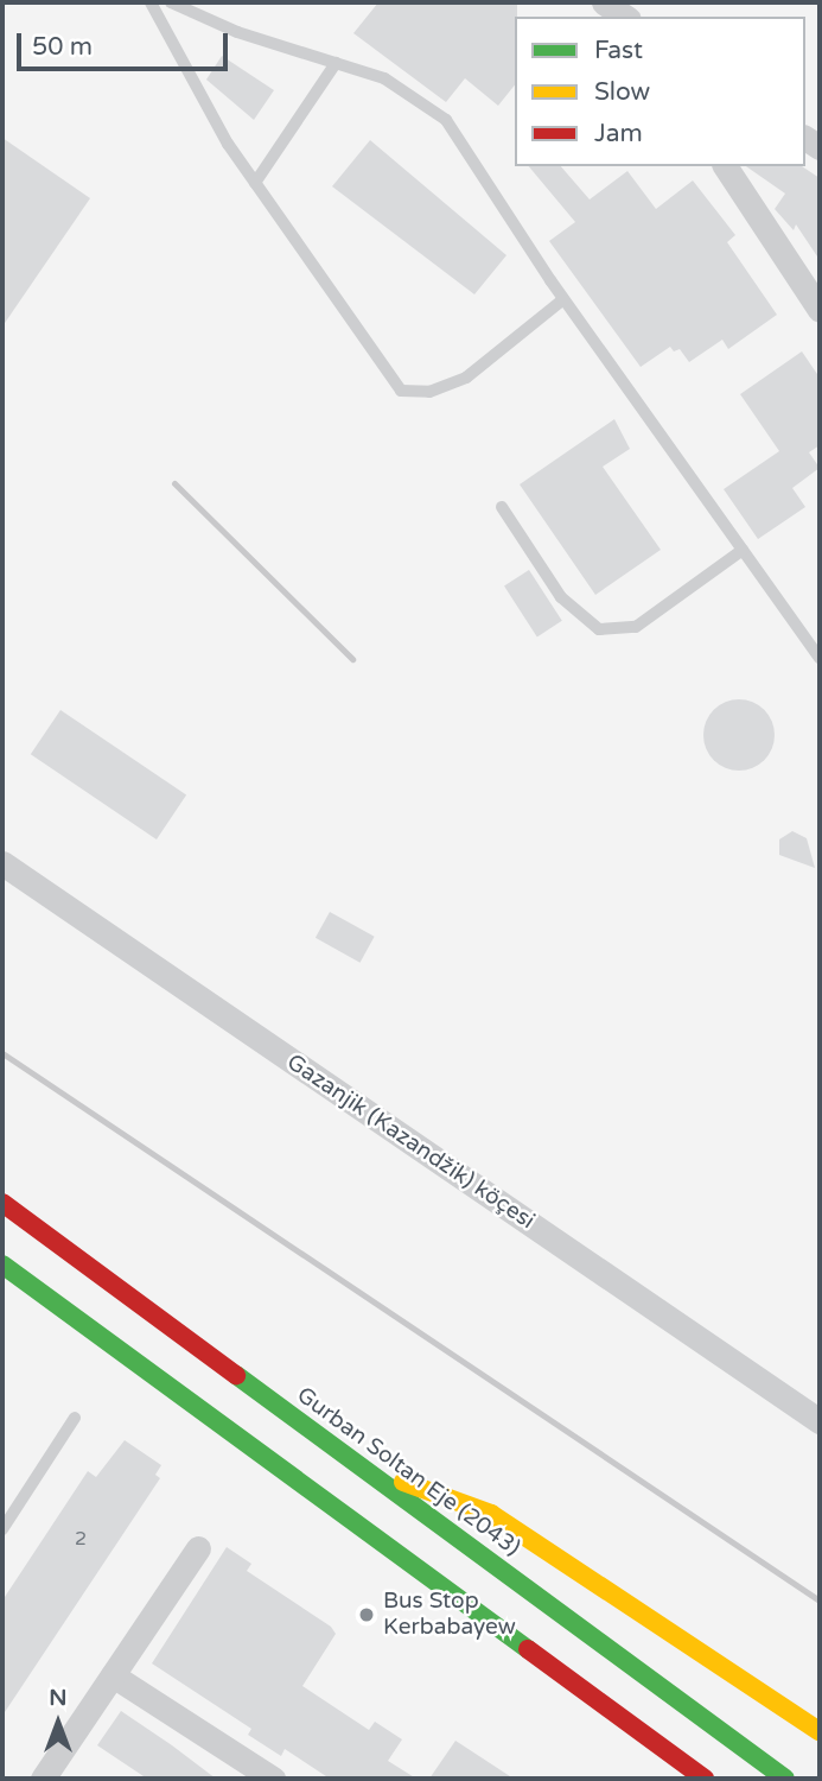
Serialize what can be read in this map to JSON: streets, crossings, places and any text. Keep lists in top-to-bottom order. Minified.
{"streets":{"highway":["Gurban Soltan Eje (2043)"],"street":["Gazanjik (Kazandžik) köçesi"]},"places":["Bus Stop Kerbabayew"],"house_numbers":["2"],"legend":["Fast","Slow","Jam"],"scale_bar":"50 m","north":"top"}
